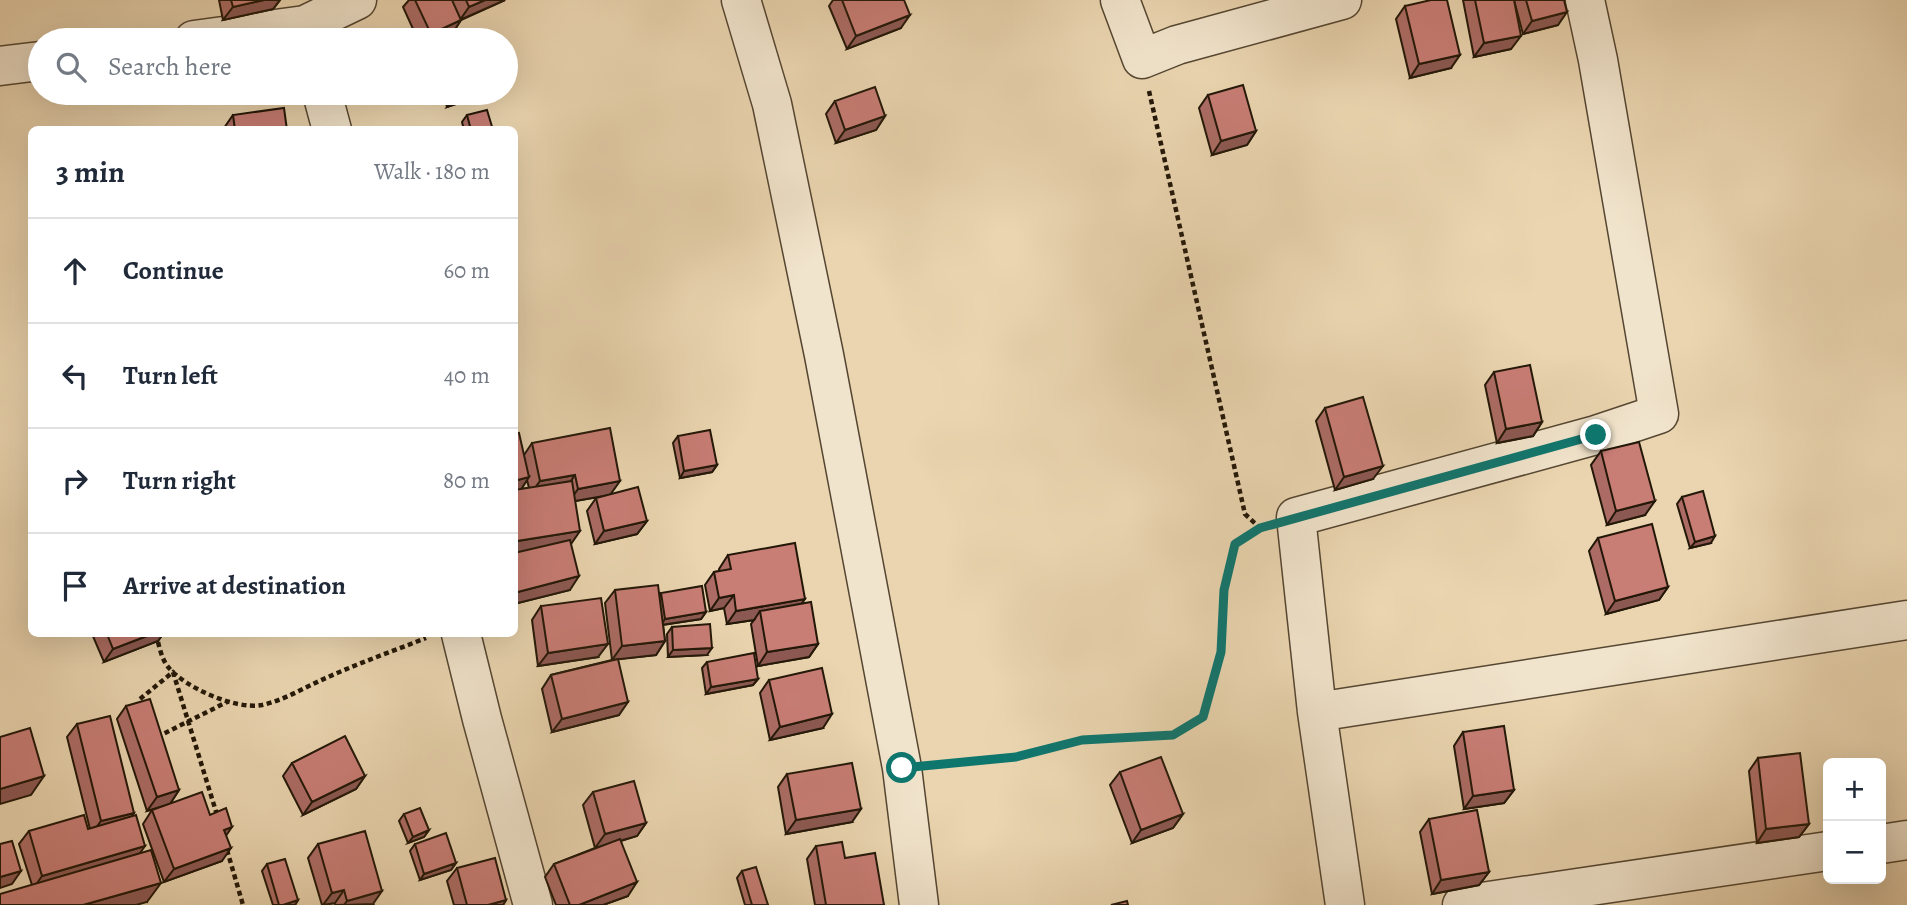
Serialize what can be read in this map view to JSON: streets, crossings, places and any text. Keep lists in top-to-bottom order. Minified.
{"page":{"search":"Search here","heading":["3 min","Walk · 180 m"],"list":[["Continue","60 m"],["Turn left","40 m"],["Turn right","80 m"],"Arrive at destination"],"map_buttons":["+","−"]}}
